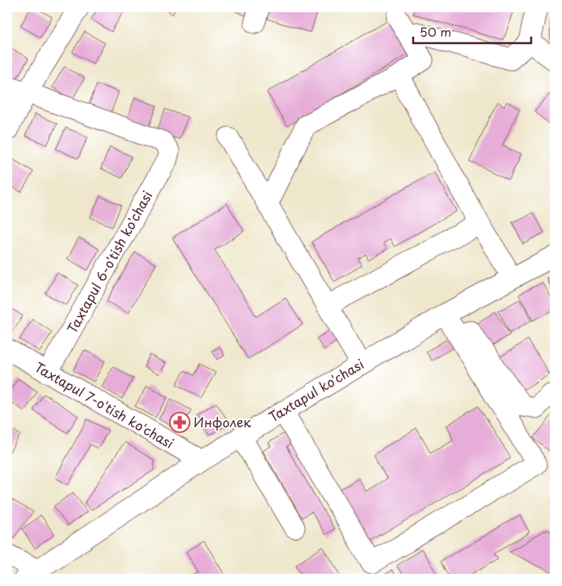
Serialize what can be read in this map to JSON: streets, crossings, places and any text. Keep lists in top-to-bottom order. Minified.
{"streets":{"street":["Taxtapul 6-o'tish ko'chasi","Taxtapul ko'chasi","Taxtapul 7-o'tish ko'chasi"]},"crossings":[["Taxtapul 6-o'tish ko'chasi","Taxtapul 7-o'tish ko'chasi"],["Taxtapul ko'chasi","Taxtapul 7-o'tish ko'chasi"]],"places":{"pharmacy":["Инфолек"]},"scale_bar":"50 m"}
